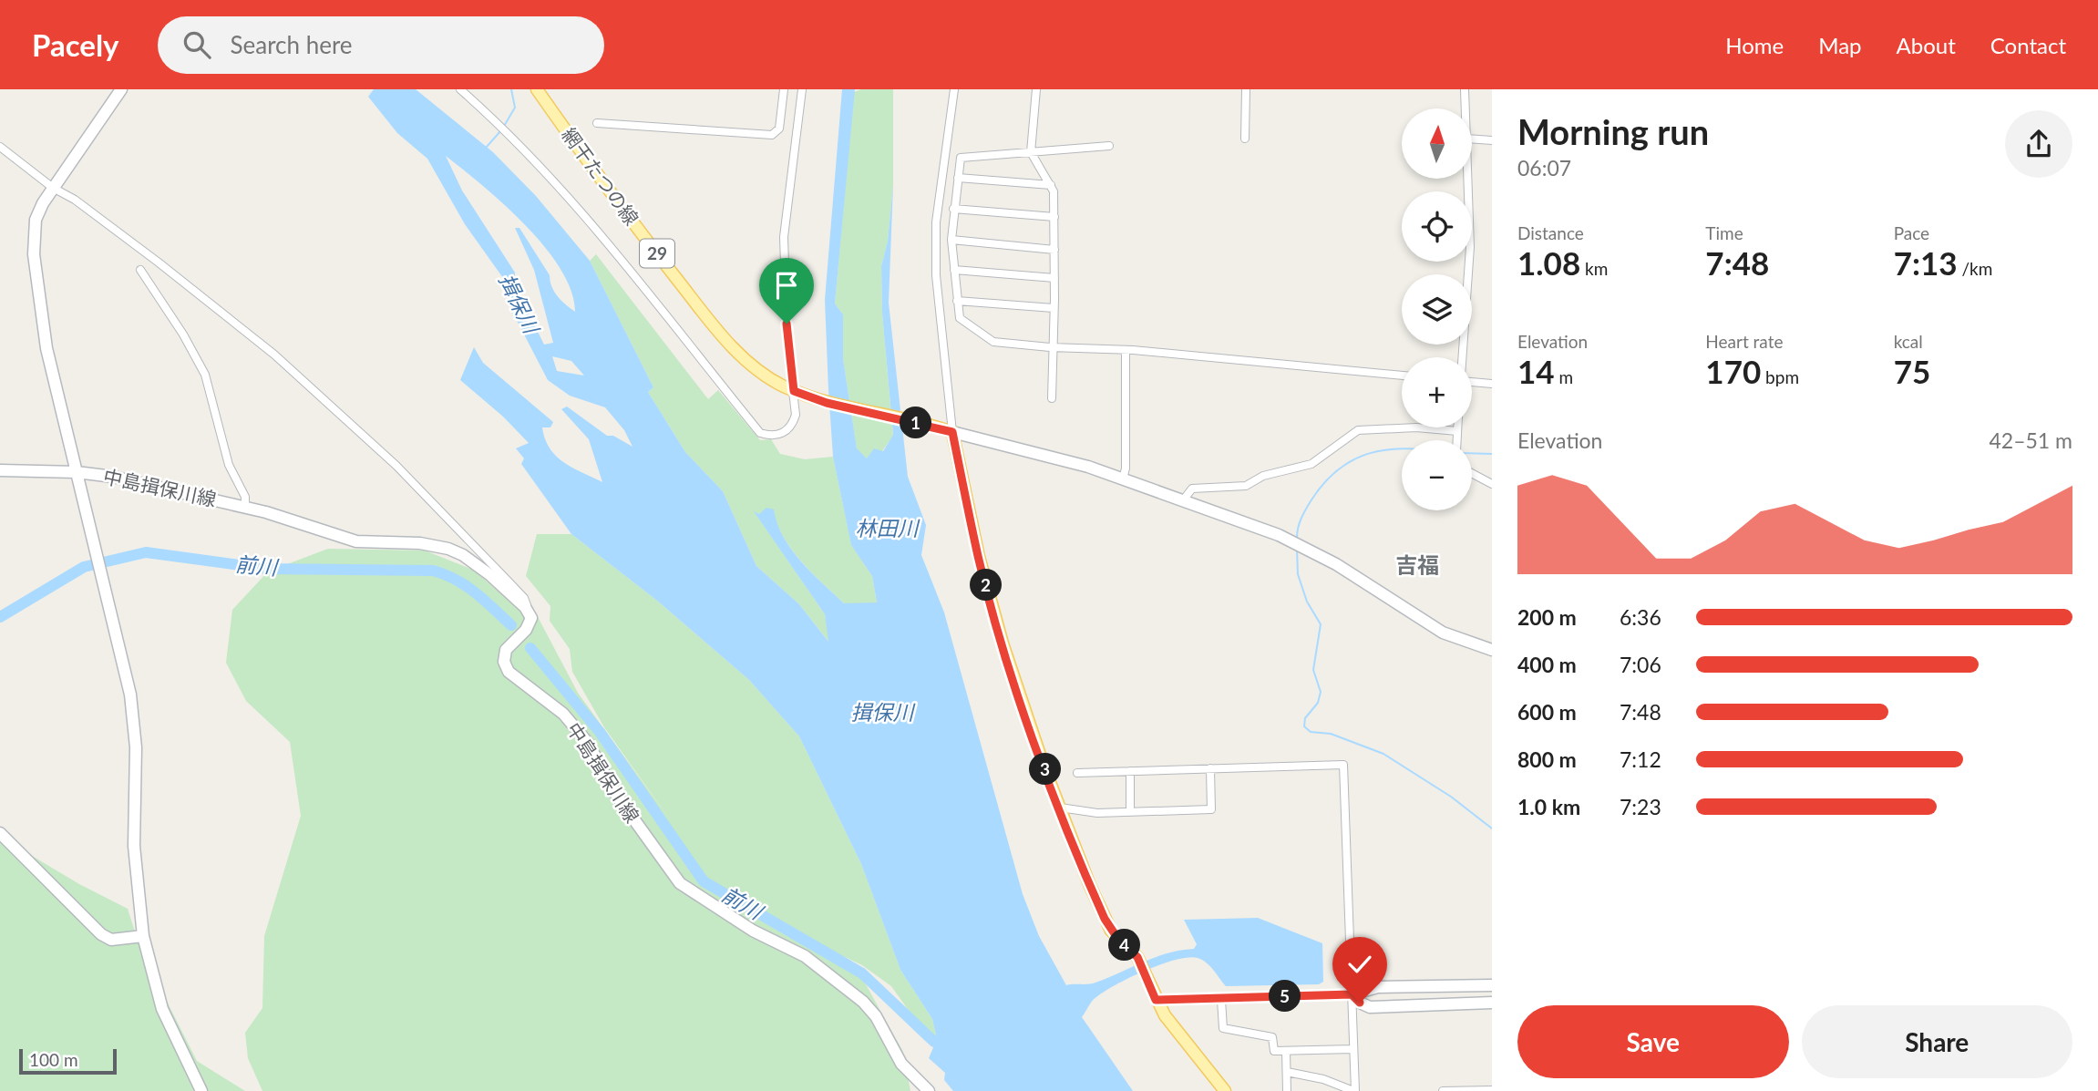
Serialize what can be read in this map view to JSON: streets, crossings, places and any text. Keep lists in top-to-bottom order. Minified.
{"streets":{"main road":["網干たつの線","29"],"street":["中島揖保川線"]},"districts":["吉福"],"water":["揖保川","林田川","前川"],"scale_bar":"100 m","north":"top","page":{"header":"Pacely","search":"Search here","nav":["Home","Map","About","Contact"],"heading":["Morning run","06:07"],"map_buttons":["+","−"],"stats":[["Distance","1.08 km"],["Time","7:48"],["Pace","7:13 /km"],["Elevation","14 m"],["Heart rate","170 bpm"],["kcal","75"]],"pins":["1","2","3","4","5"],"chart":["Elevation","42–51 m"],"list":[{"name":"200 m","note":"6:36"},{"name":"400 m","note":"7:06"},{"name":"600 m","note":"7:48"},{"name":"800 m","note":"7:12"},{"name":"1.0 km","note":"7:23"}],"buttons":["Save","Share"],"scale":"100 m"}}
